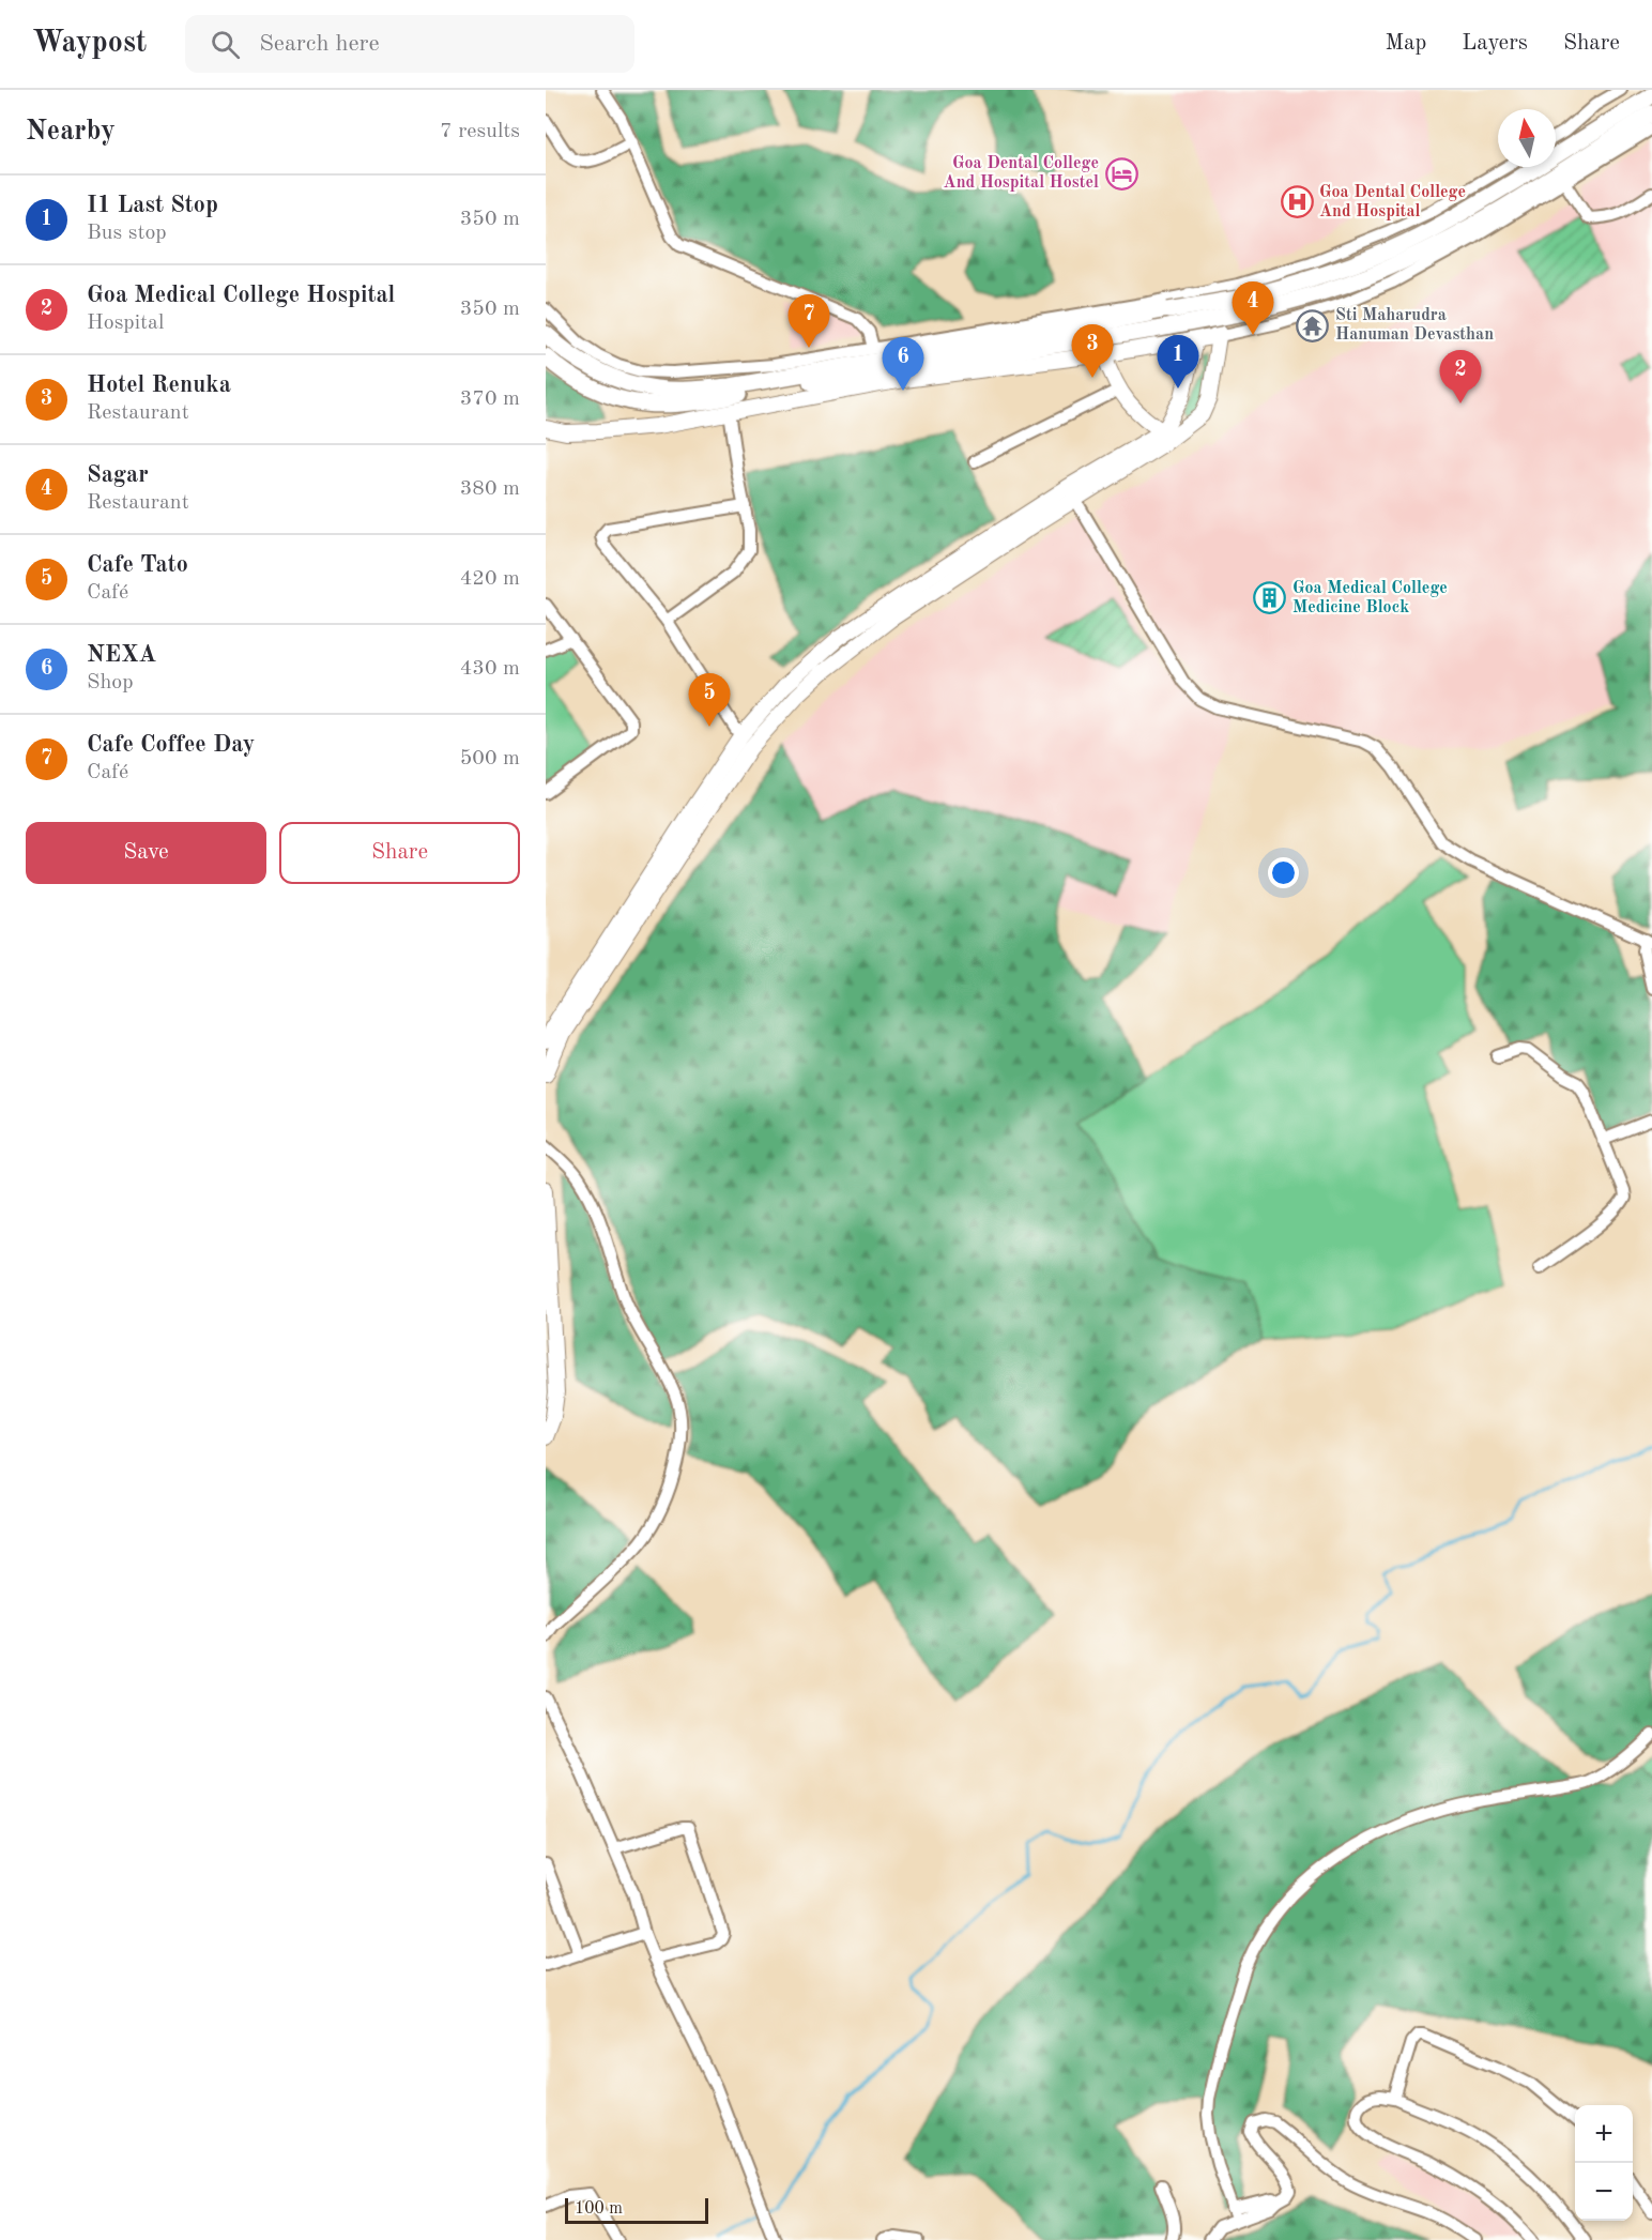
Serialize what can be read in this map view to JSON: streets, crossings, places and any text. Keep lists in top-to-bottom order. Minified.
{"places":{"hotel":["Goa Dental College And Hospital Hostel"],"hospital":["Goa Dental College And Hospital"],"temple":["Sti Maharudra Hanuman Devasthan"],"building":["Goa Medical College Medicine Block"]},"scale_bar":"100 m","north":"top","page":{"header":"Waypost","search":"Search here","nav":["Map","Layers","Share"],"heading":["Nearby","7 results"],"list":[{"mark":"1","name":"I1 Last Stop","note":"Bus stop","value":"350 m"},{"mark":"2","name":"Goa Medical College Hospital","note":"Hospital","value":"350 m"},{"mark":"3","name":"Hotel Renuka","note":"Restaurant","value":"370 m"},{"mark":"4","name":"Sagar","note":"Restaurant","value":"380 m"},{"mark":"5","name":"Cafe Tato","note":"Café","value":"420 m"},{"mark":"6","name":"NEXA","note":"Shop","value":"430 m"},{"mark":"7","name":"Cafe Coffee Day","note":"Café","value":"500 m"}],"pins":["4","7","3","1","6","2","5"],"buttons":["Save","Share"],"map_buttons":["+","−"],"scale":"100 m"}}
